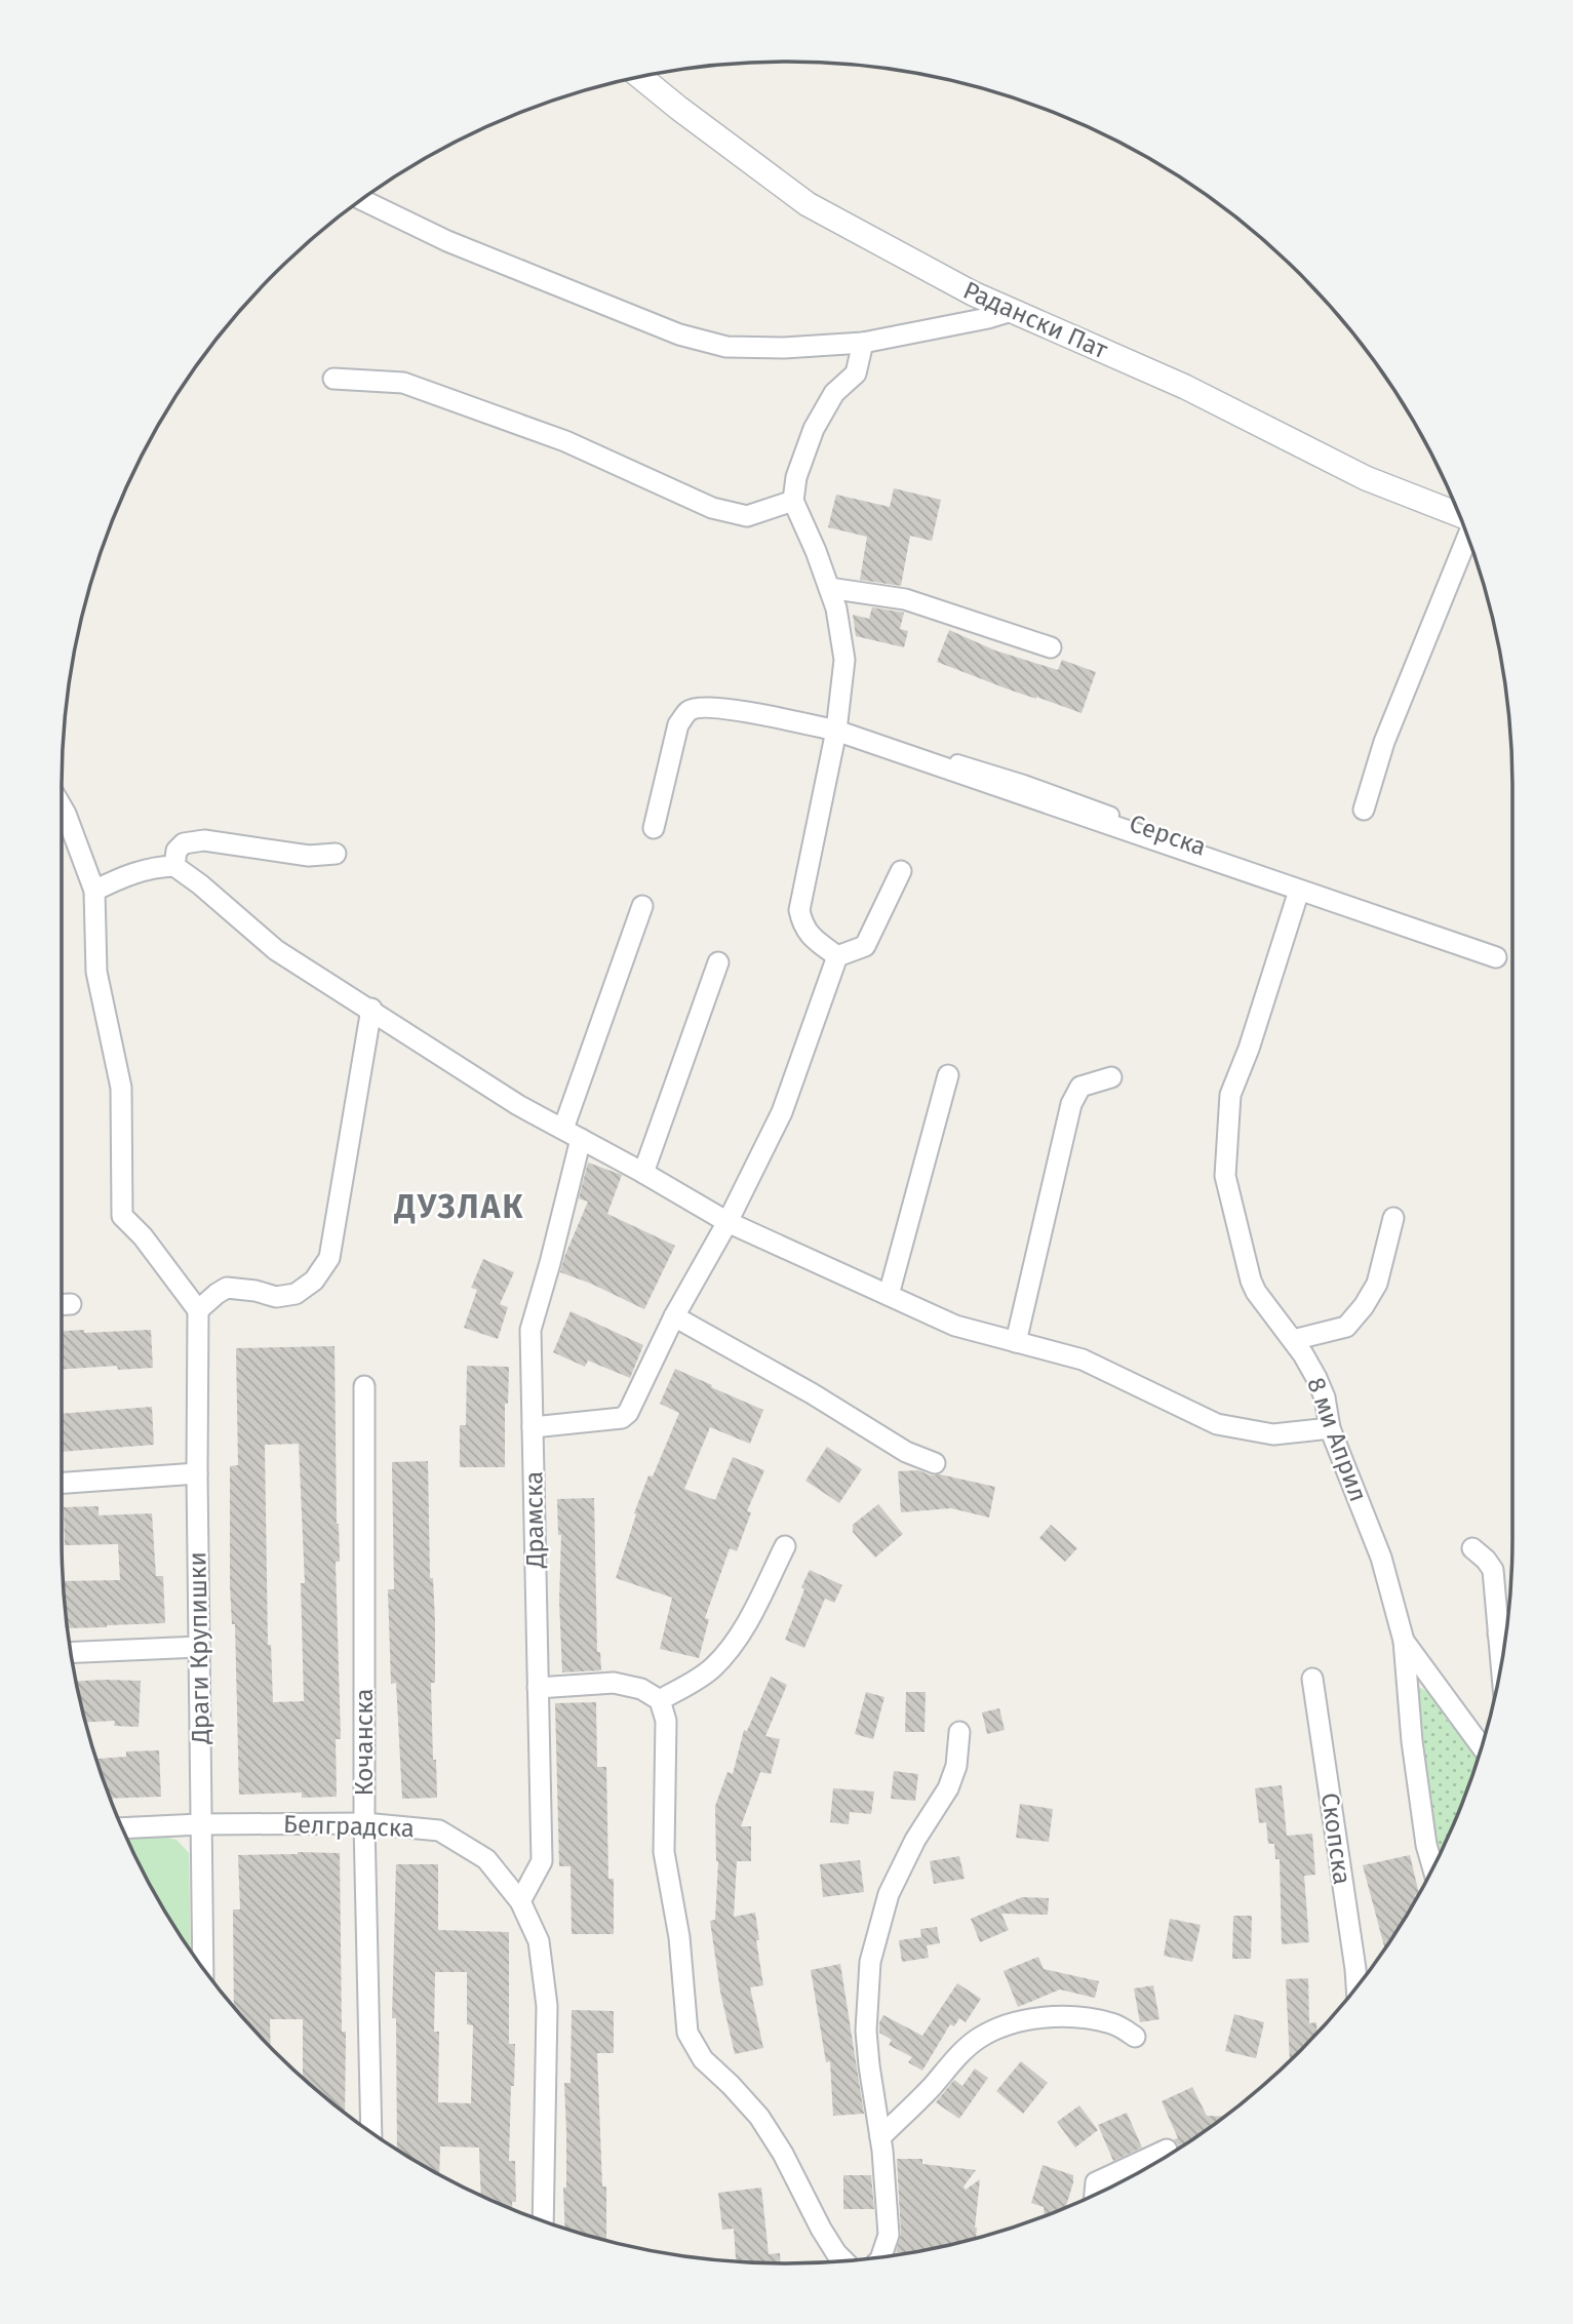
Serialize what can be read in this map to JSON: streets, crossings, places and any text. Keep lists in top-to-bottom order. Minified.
{"streets":{"street":["Радански Пат","Серска","8 ми Април","Драмска","Драги Крупишки","Кочанска","Белградска","Скопска"]},"crossings":[["Драмска","Белградска"],["Драги Крупишки","Белградска"],["Кочанска","Белградска"]],"districts":["ДУЗЛАК"]}
